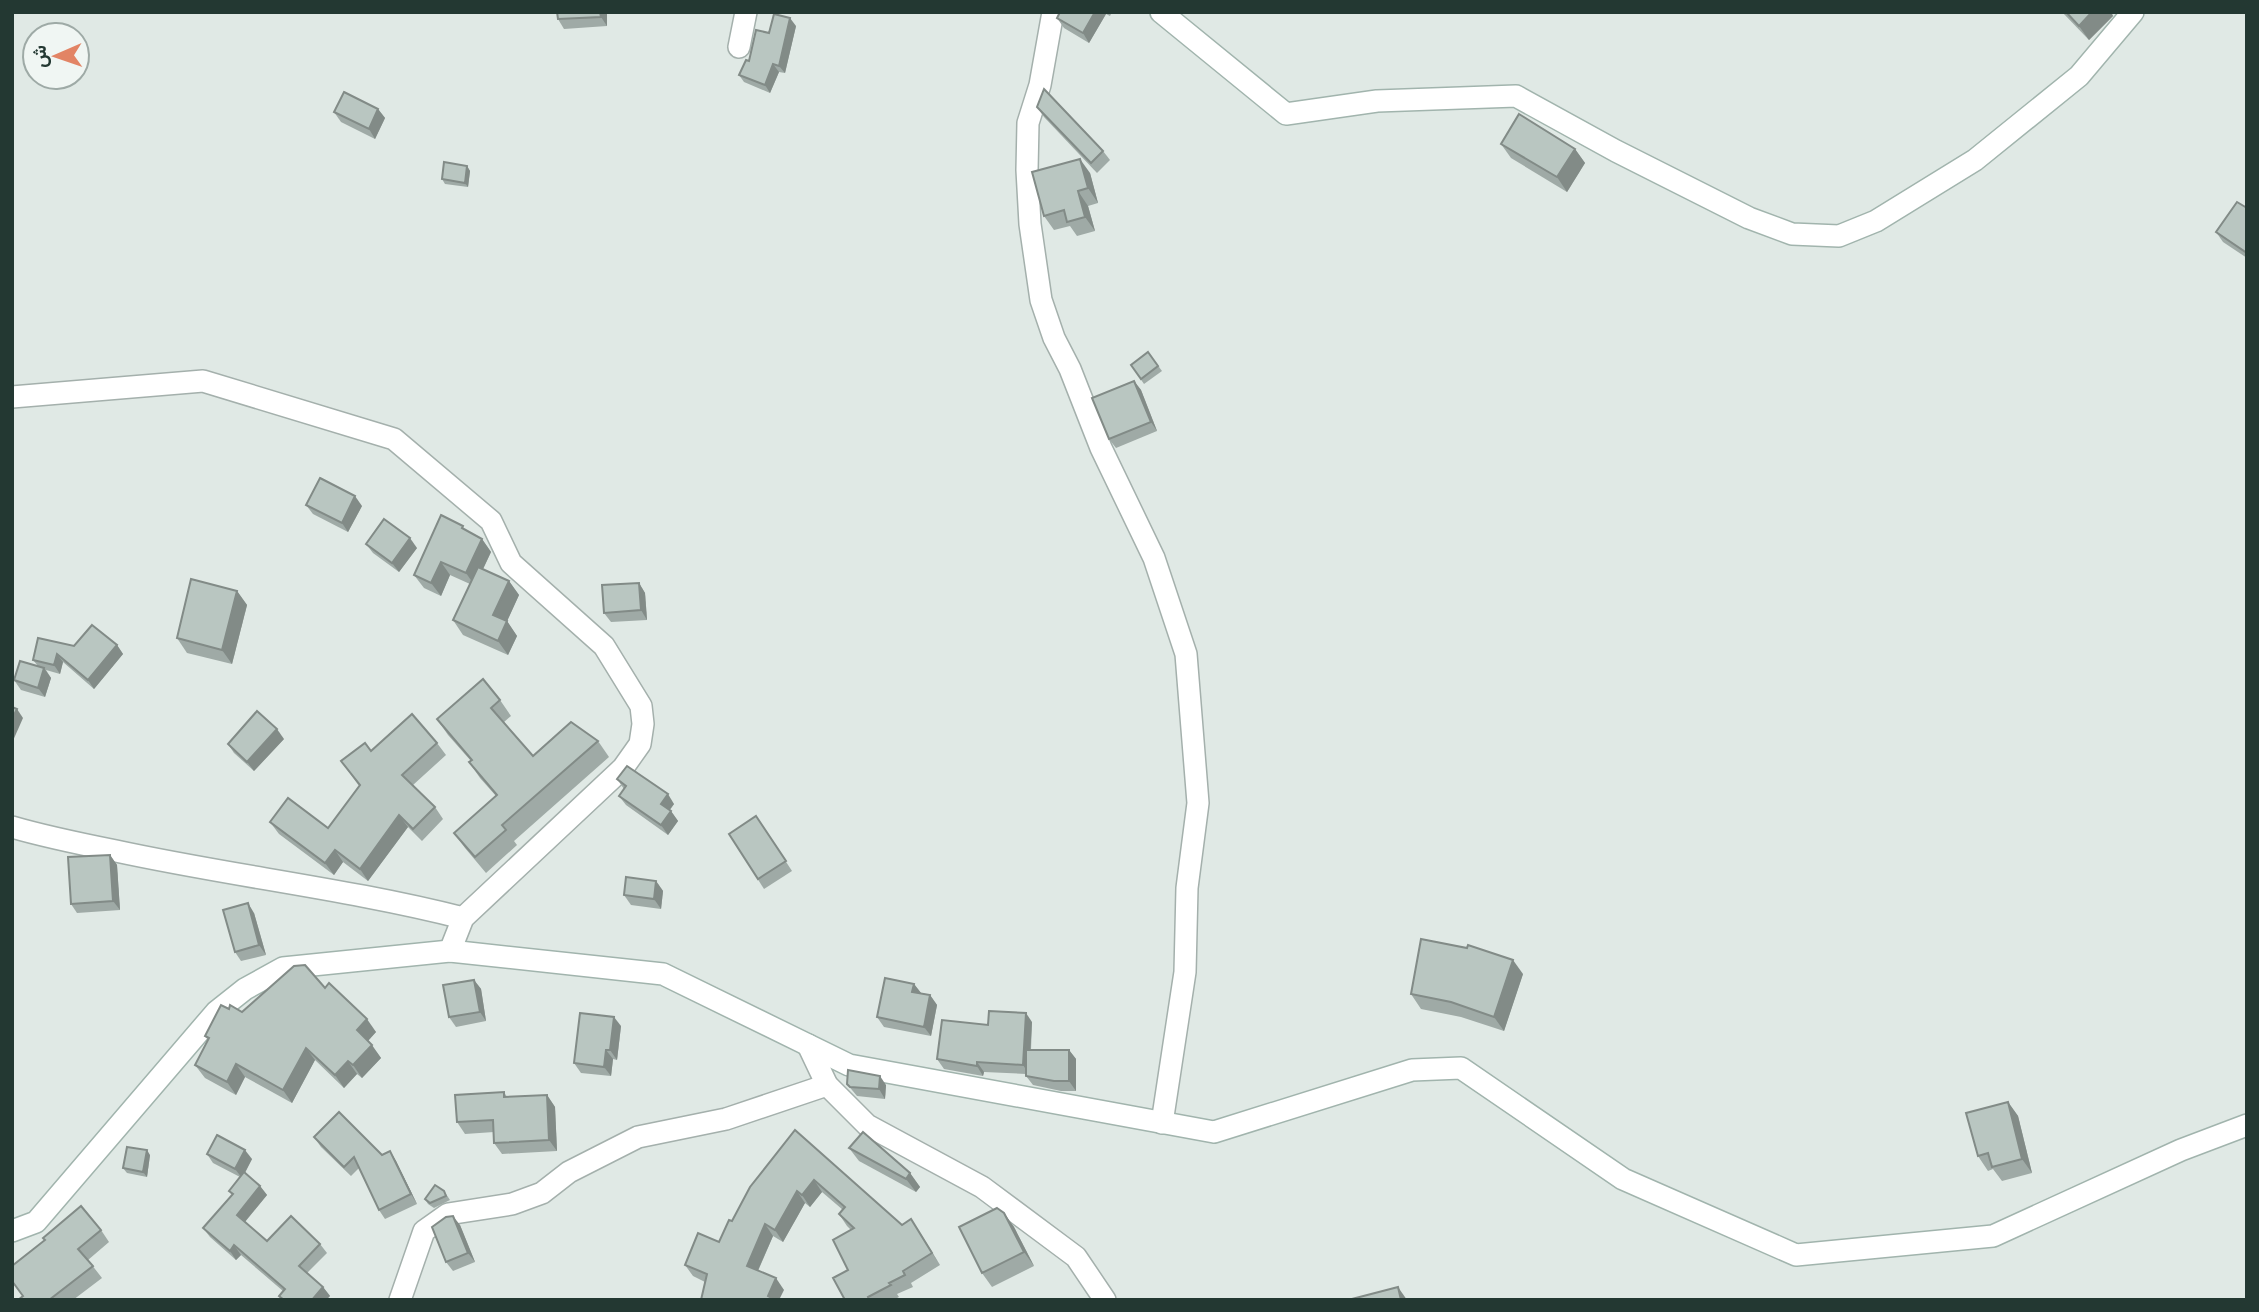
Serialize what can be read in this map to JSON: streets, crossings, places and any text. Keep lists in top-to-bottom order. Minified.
{"north":"left"}
